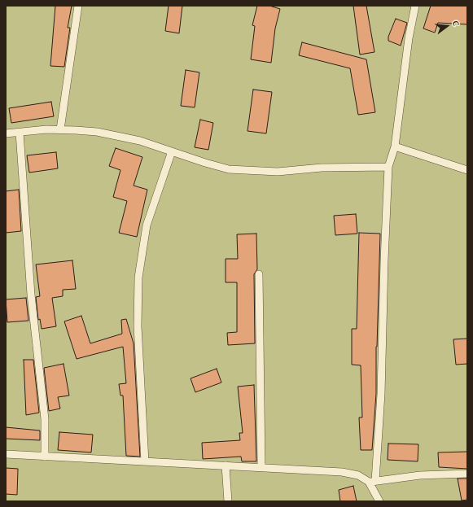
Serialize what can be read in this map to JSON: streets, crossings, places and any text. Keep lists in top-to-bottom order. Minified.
{"north":"right"}
